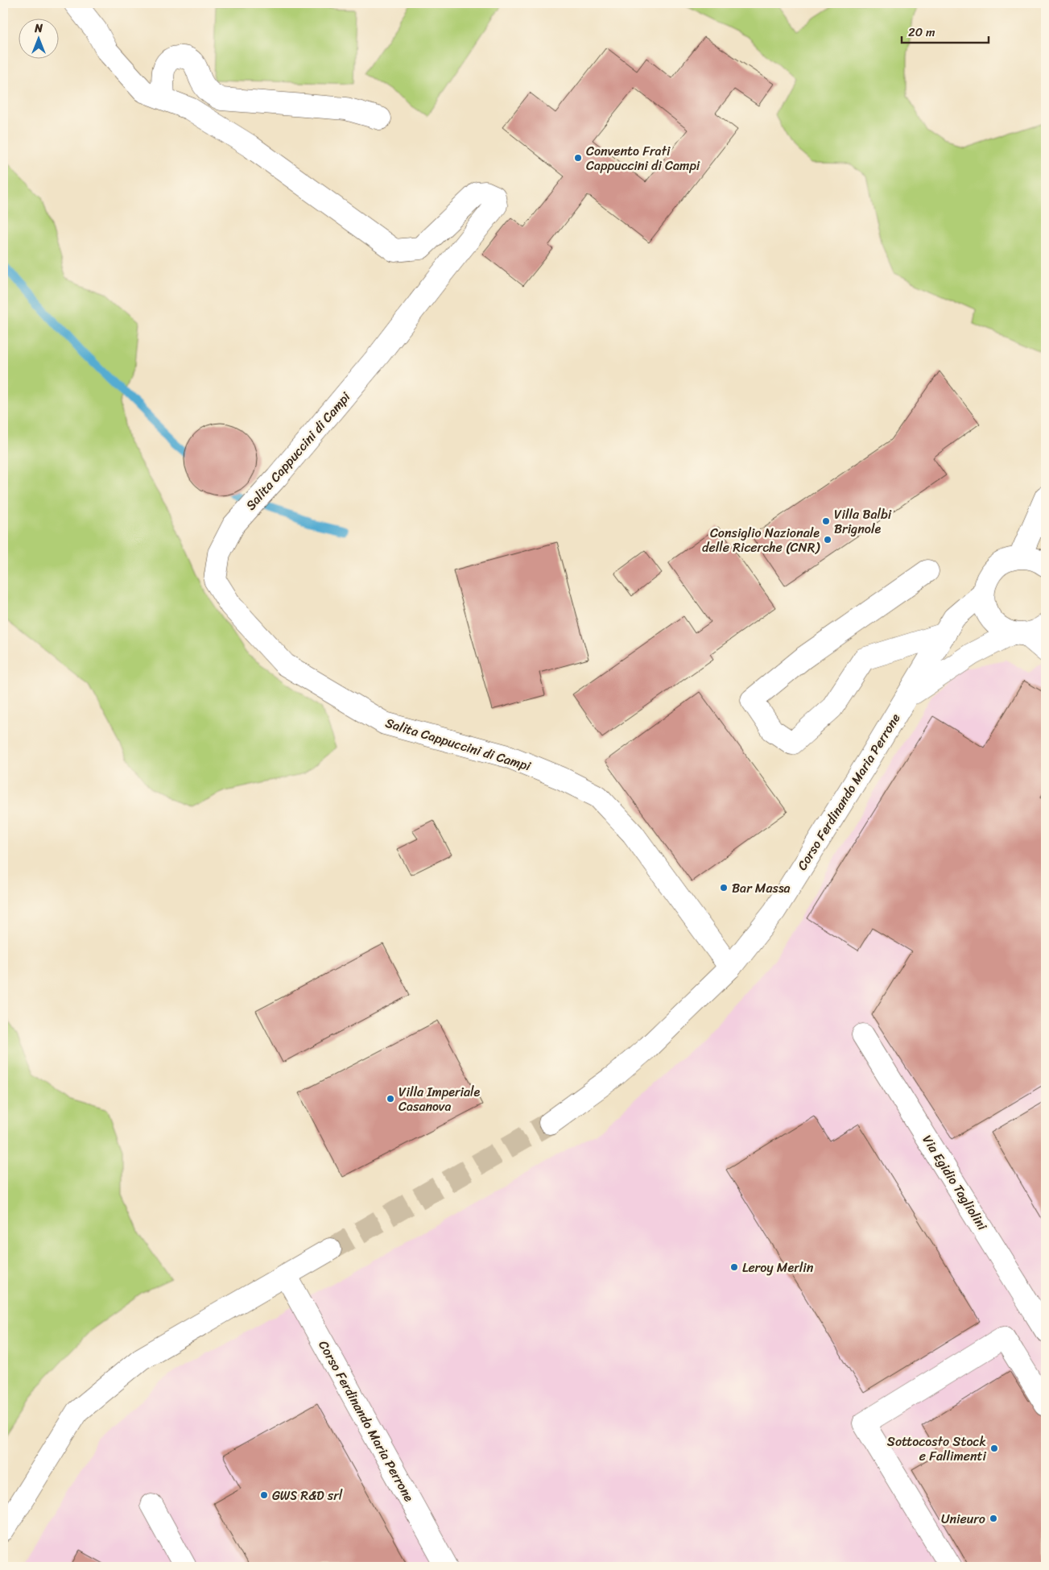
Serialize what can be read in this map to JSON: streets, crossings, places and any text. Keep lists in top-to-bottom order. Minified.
{"streets":{"street":["Salita Cappuccini di Campi","Corso Ferdinando Maria Perrone","Via Egidio Tagliolini"]},"crossings":[["Salita Cappuccini di Campi","Corso Ferdinando Maria Perrone"]],"places":["Convento Frati Cappuccini di Campi","Villa Balbi Brignole","Consiglio Nazionale delle Ricerche (CNR)","Bar Massa","Villa Imperiale Casanova","Leroy Merlin","Sottocosto Stock e Fallimenti","GWS R&D srl","Unieuro"],"scale_bar":"20 m","north":"top"}
